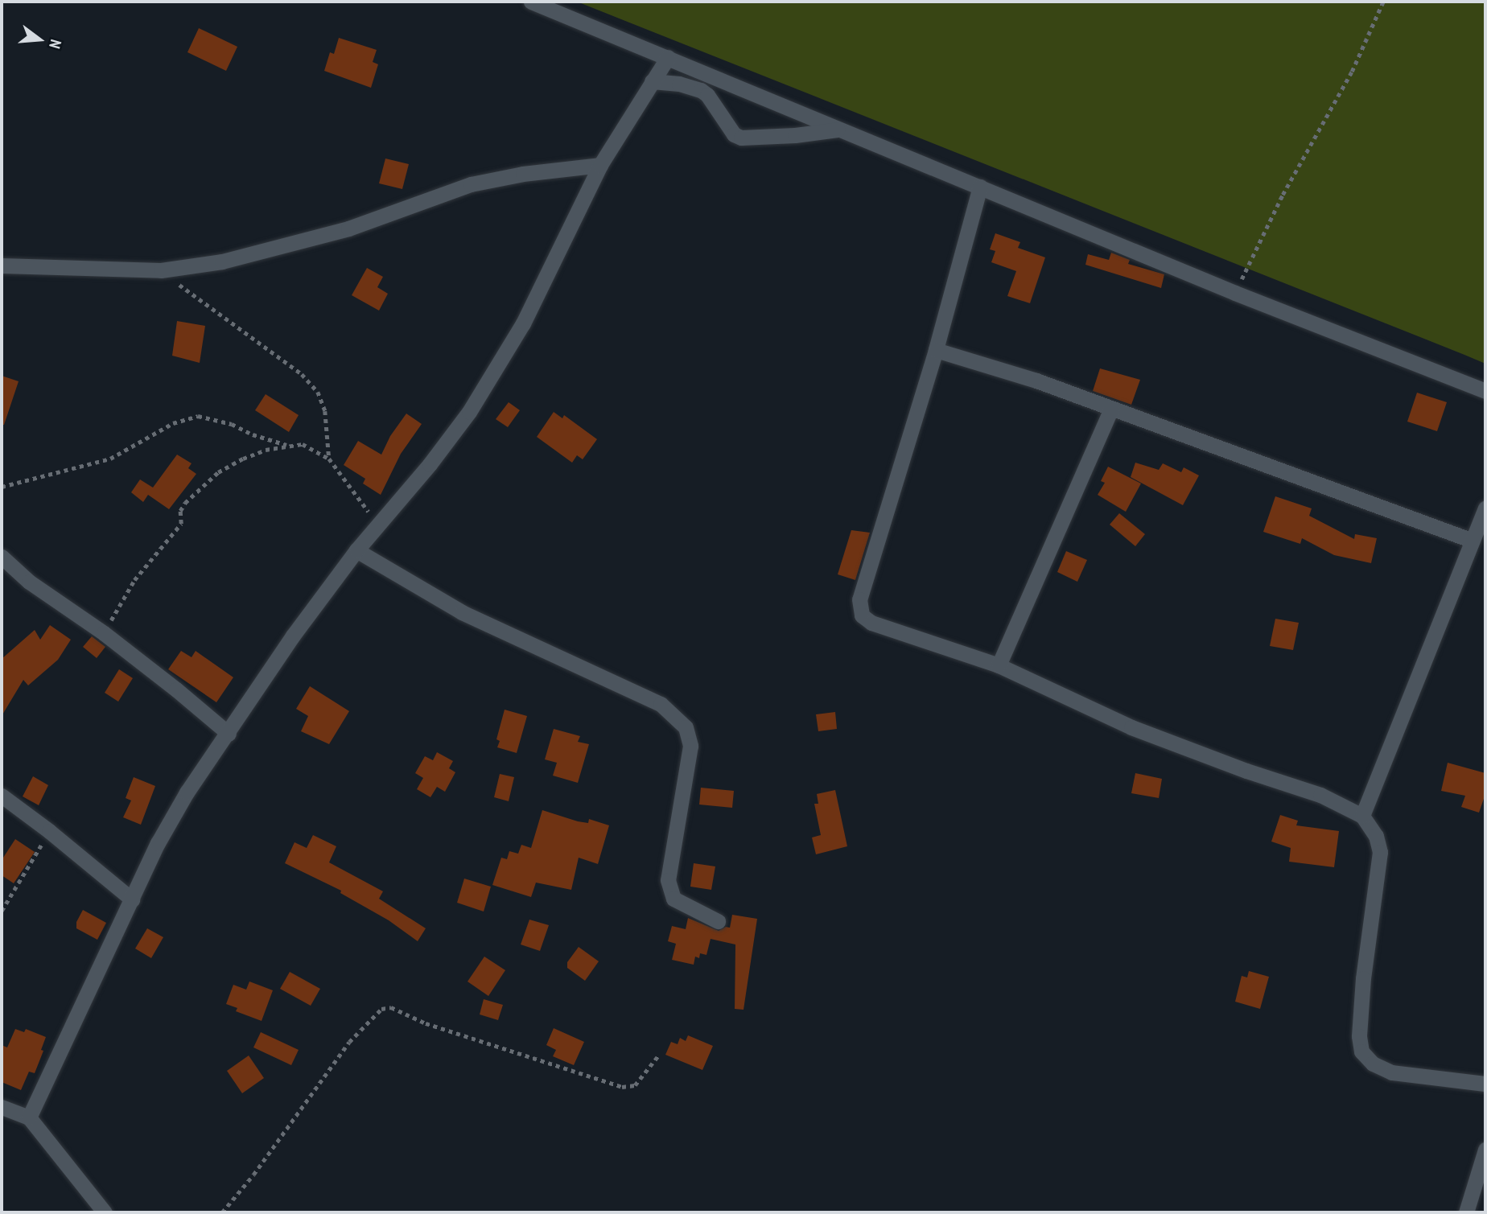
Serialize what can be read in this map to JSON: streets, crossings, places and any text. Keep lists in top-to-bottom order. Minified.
{"north":"right"}
